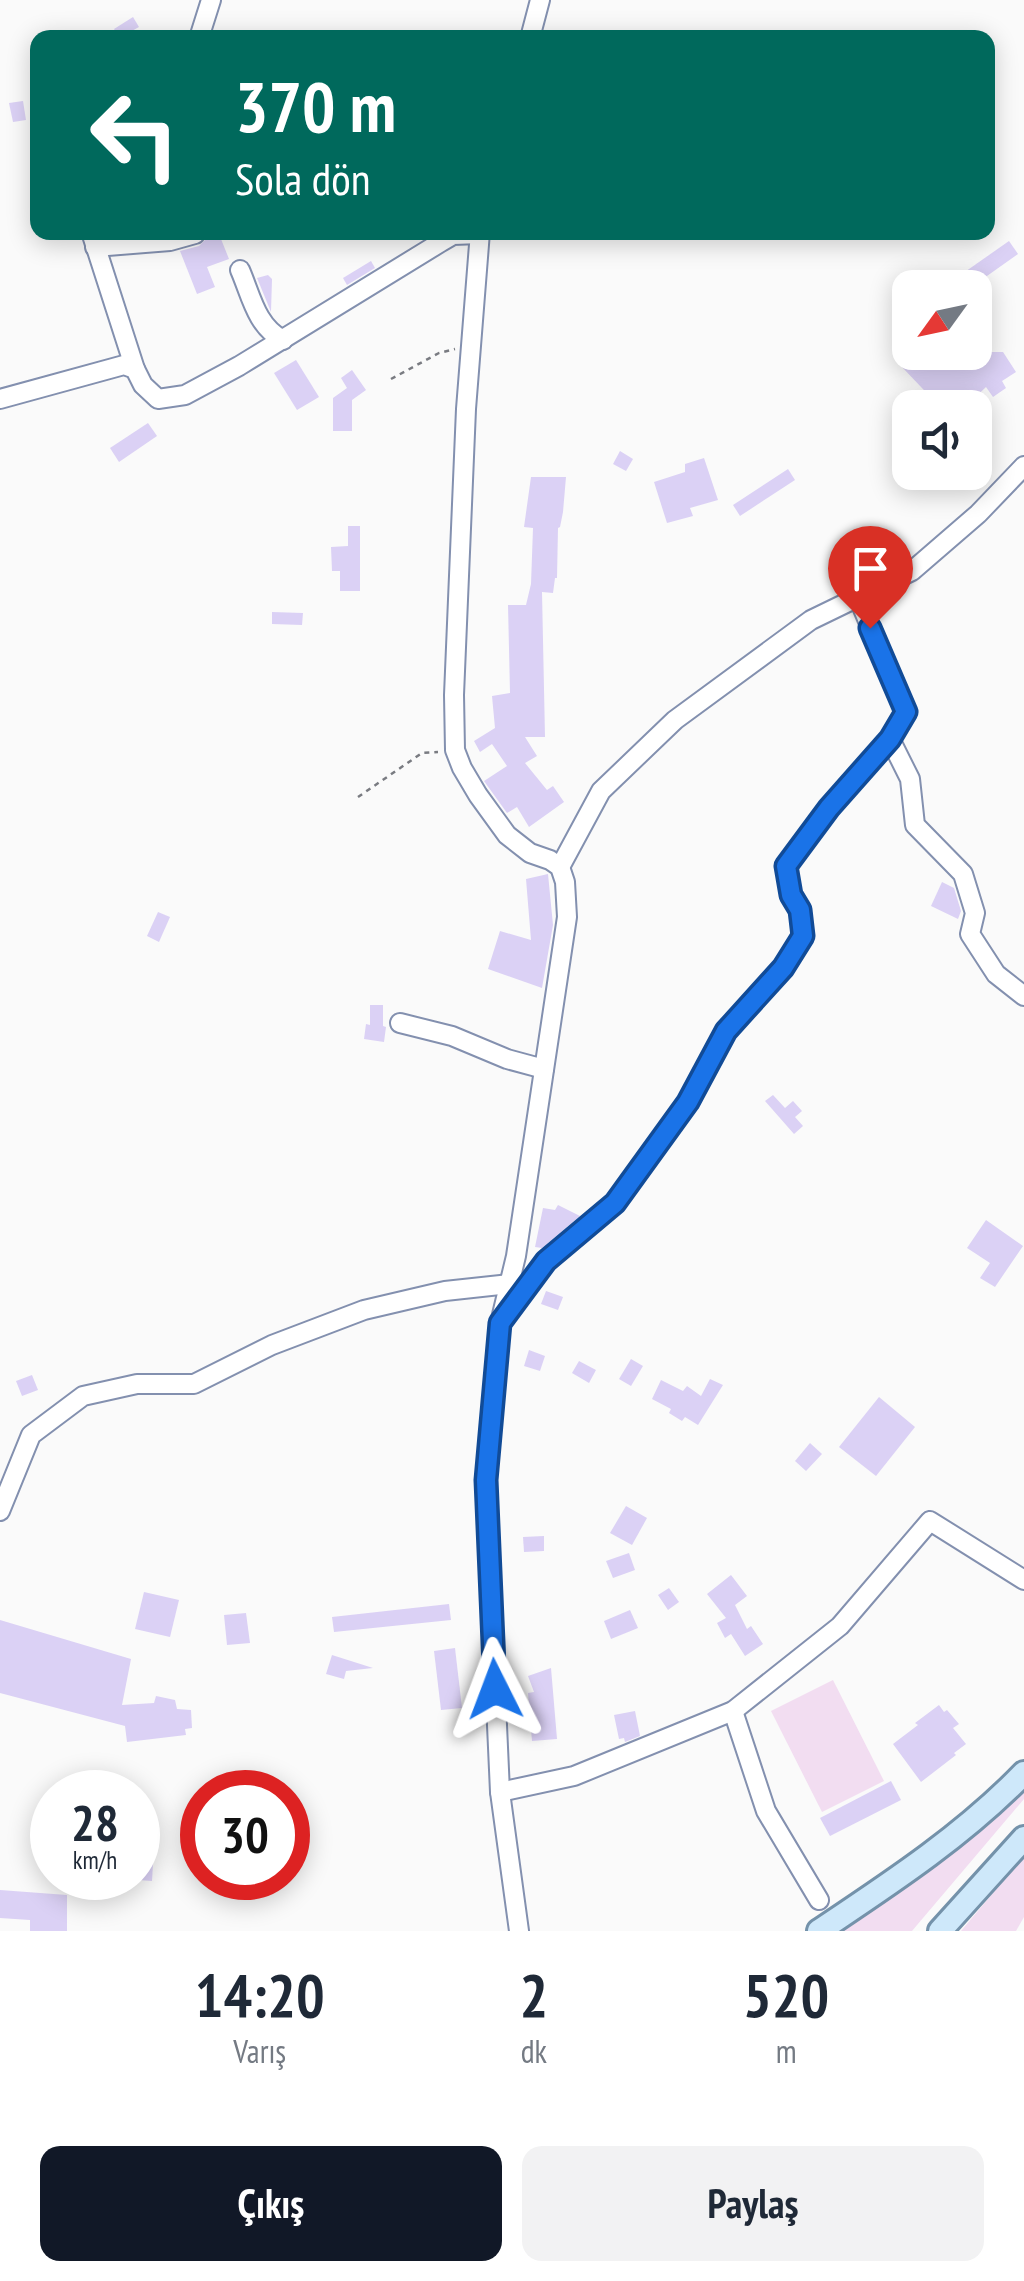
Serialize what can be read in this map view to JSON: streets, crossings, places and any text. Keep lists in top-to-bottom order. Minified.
{"north":"bottom left","page":{"turn":["370 m","Sola dön"],"speed":"28 km/h","limit":"30","eta":["14:20","Varış","2","dk","520","m"],"buttons":["Çıkış","Paylaş"]}}
